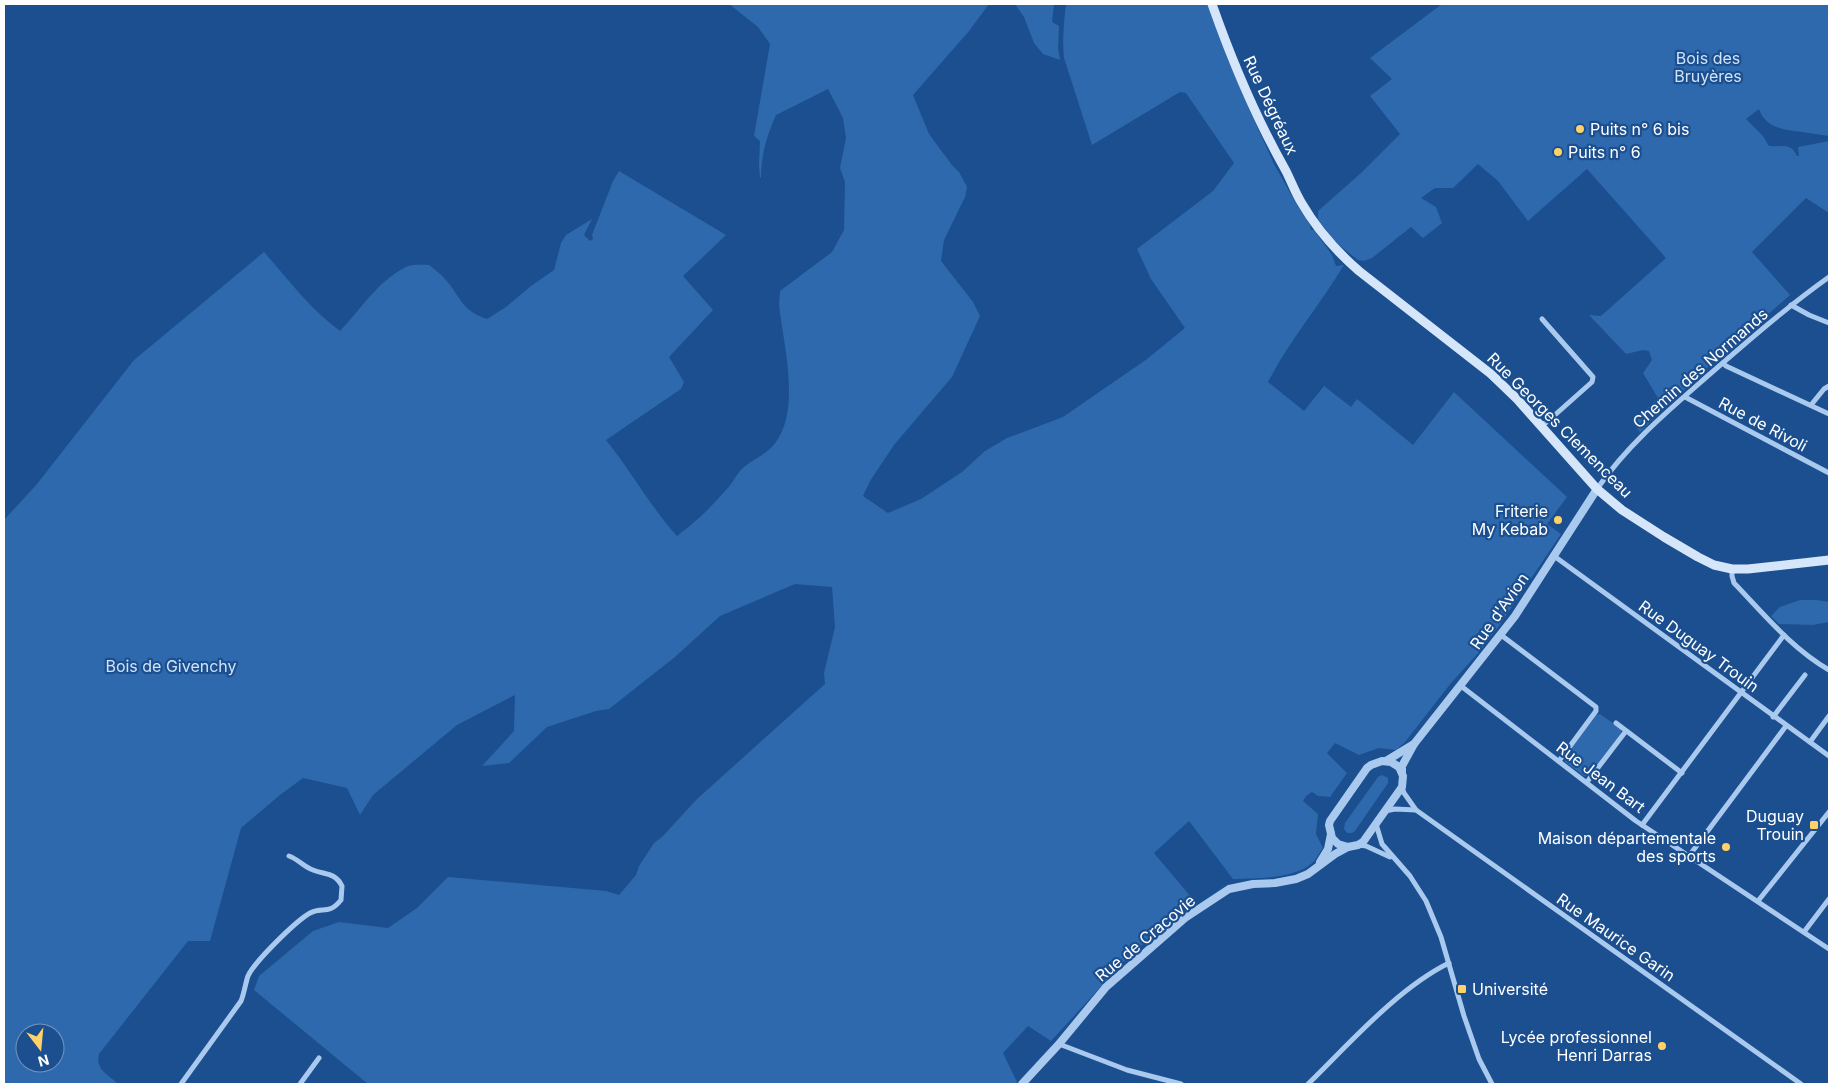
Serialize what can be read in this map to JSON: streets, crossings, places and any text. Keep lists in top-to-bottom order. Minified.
{"streets":{"main road":["Rue Dégréaux","Rue Georges Clemenceau"],"street":["Chemin des Normands","Rue de Rivoli","Rue d'Avion","Rue Duguay Trouin","Rue Jean Bart","Rue Maurice Garin","Rue de Cracovie"]},"crossings":[["Rue Dégréaux","Rue Georges Clemenceau"],["Chemin des Normands","Rue de Rivoli"],["Chemin des Normands","Rue Georges Clemenceau"],["Chemin des Normands","Rue d'Avion"],["Rue Georges Clemenceau","Rue d'Avion"],["Rue d'Avion","Rue Duguay Trouin"],["Rue d'Avion","Rue Jean Bart"]],"parks":["Bois des Bruyères","Bois de Givenchy"],"places":{"other":["Puits n° 6 bis","Puits n° 6","Friterie My Kebab","Maison départementale des sports","Lycée professionnel Henri Darras"],"transit":["Duguay Trouin","Université"]},"north":"bottom"}
